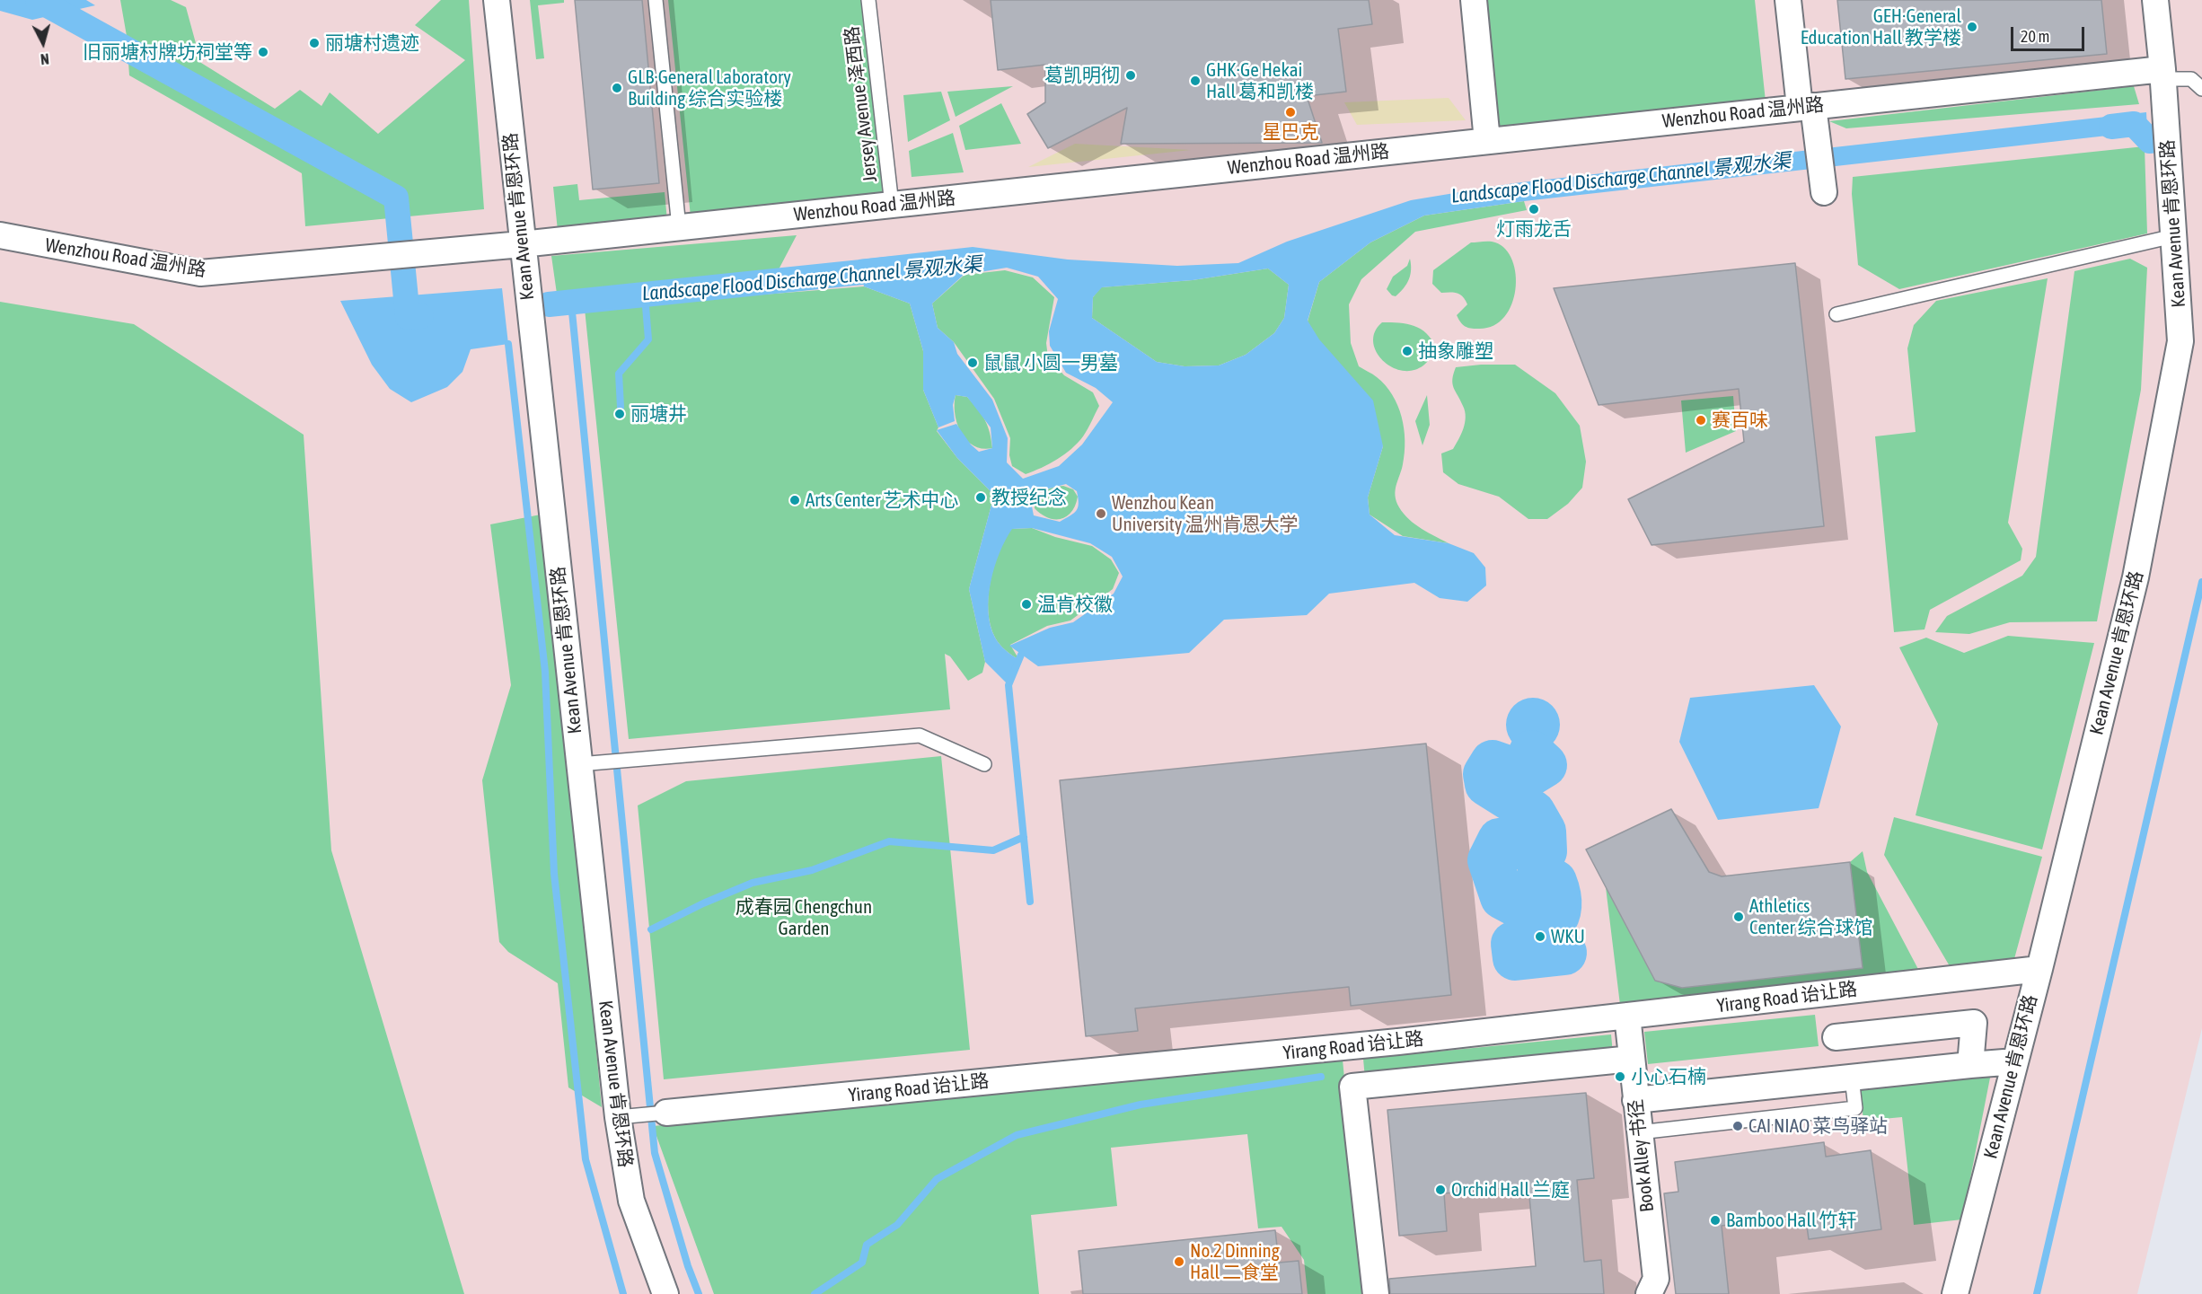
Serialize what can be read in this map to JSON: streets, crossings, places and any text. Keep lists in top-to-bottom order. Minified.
{"streets":{"street":["Wenzhou Road 温州路","Kean Avenue 肯恩环路","Yirang Road 诒让路","Book Alley 书径"],"lane":["Jersey Avenue 泽西路"]},"crossings":[["Jersey Avenue 泽西路","Wenzhou Road 温州路"],["Wenzhou Road 温州路","Kean Avenue 肯恩环路"],["Kean Avenue 肯恩环路","Yirang Road 诒让路"],["Yirang Road 诒让路","Book Alley 书径"]],"water":["Landscape Flood Discharge Channel 景观水渠"],"parks":["成春园 Chengchun Garden"],"places":["GEH·General Education Hall 教学楼","丽塘村遗迹","旧丽塘村牌坊祠堂等","葛凯明彻","GHK·Ge Hekai Hall 葛和凯楼","GLB·General Laboratory Building 综合实验楼","星巴克","灯雨龙舌","抽象雕塑","鼠鼠 小圆一男墓","丽塘井","赛百味","教授纪念","Arts Center 艺术中心","Wenzhou Kean University 温州肯恩大学","温肯校徽","Athletics Center 综合球馆","WKU","小心石楠","CAI NIAO 菜鸟驿站","Orchid Hall 兰庭","Bamboo Hall 竹轩","No.2 Dinning Hall 二食堂"],"scale_bar":"20 m","north":"bottom"}
